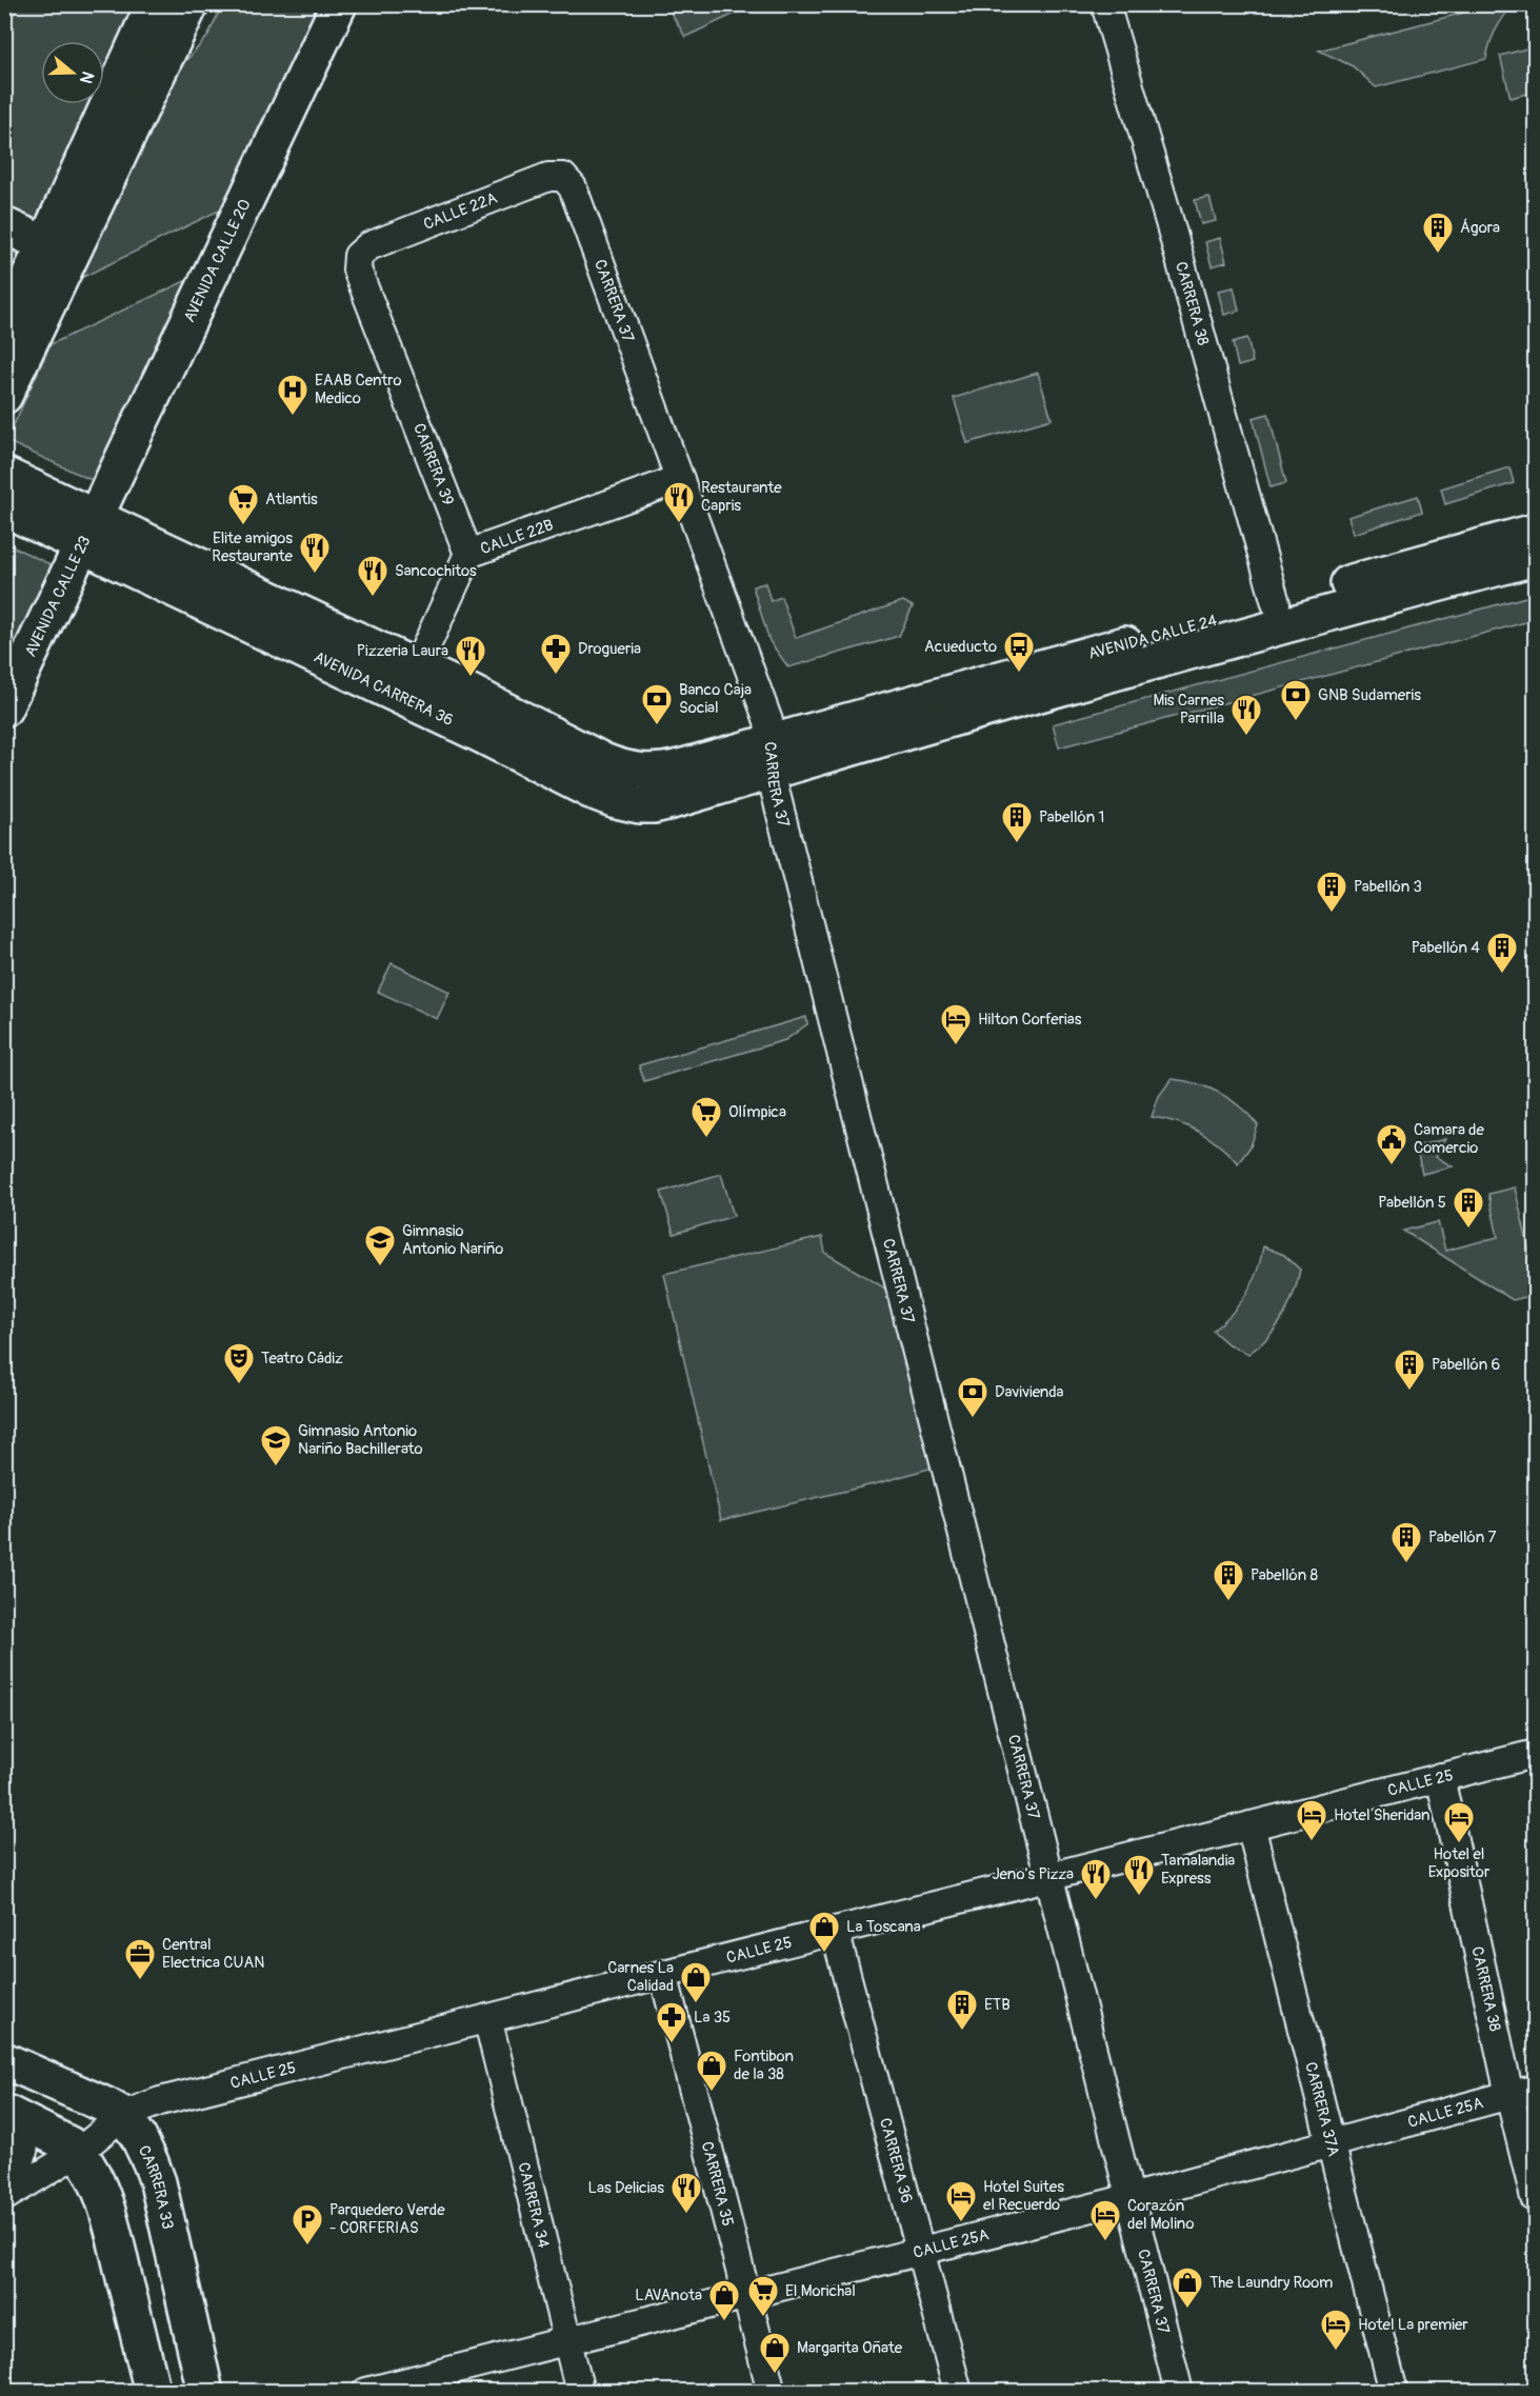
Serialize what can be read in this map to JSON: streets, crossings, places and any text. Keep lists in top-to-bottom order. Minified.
{"streets":{"main road":["AVENIDA CALLE 20","AVENIDA CALLE 23","AVENIDA CALLE 24","AVENIDA CARRERA 36","CARRERA 33"],"street":["CALLE 22A","CARRERA 37","CARRERA 38","CARRERA 39","CALLE 22B","CALLE 25","CARRERA 37A","CALLE 25A","CARRERA 36","CARRERA 35","CARRERA 34"]},"crossings":[["CALLE 22A","CARRERA 37"],["CALLE 22A","CARRERA 39"],["AVENIDA CALLE 20","AVENIDA CALLE 23"],["AVENIDA CALLE 20","AVENIDA CARRERA 36"],["CARRERA 37","CALLE 22B"],["CARRERA 37","AVENIDA CALLE 24"],["CARRERA 37","AVENIDA CARRERA 36"],["CARRERA 37","CALLE 25"],["CARRERA 37","CALLE 25A"],["CARRERA 38","AVENIDA CALLE 24"],["CARRERA 38","CALLE 25"],["CARRERA 38","CALLE 25A"],["CARRERA 39","CALLE 22B"],["CALLE 22B","AVENIDA CARRERA 36"],["AVENIDA CALLE 23","AVENIDA CARRERA 36"],["AVENIDA CALLE 24","AVENIDA CARRERA 36"],["CALLE 25","CARRERA 37A"],["CALLE 25","CARRERA 36"],["CALLE 25","CARRERA 35"],["CALLE 25","CARRERA 33"],["CALLE 25","CARRERA 34"],["CARRERA 37A","CALLE 25A"],["CALLE 25A","CARRERA 36"],["CALLE 25A","CARRERA 35"],["CALLE 25A","CARRERA 34"]],"places":{"building":["Ágora","Pabellón 1","Pabellón 3","Pabellón 4","Pabellón 5","Pabellón 6","Pabellón 7","Pabellón 8","ETB"],"hospital":["EAAB Centro Medico"],"restaurant":["Restaurante Capris","Elite amigos Restaurante","Sancochitos","Pizzeria Laura","Mis Carnes Parrilla","Tamalandia Express","Jeno's Pizza","Las Delicias"],"supermarket":["Atlantis","Olímpica","El Morichal"],"bus stop":["Acueducto"],"pharmacy":["Drogueria","La 35"],"bank":["GNB Sudameris","Banco Caja Social","Davivienda"],"hotel":["Hilton Corferias","Hotel Sheridan","Hotel el Expositor","Hotel Suites el Recuerdo","Corazón del Molino","Hotel La premier"],"public building":["Camara de Comercio"],"school or university":["Gimnasio Antonio Nariño","Gimnasio Antonio Nariño Bachillerato"],"theatre":["Teatro Cádiz"],"shop":["La Toscana","Carnes La Calidad","Fontibon de la 38","The Laundry Room","LAVAnota","Margarita Oñate"],"office":["Central Electrica CUAN"],"parking":["Parquedero Verde - CORFERIAS"]},"north":"right"}
